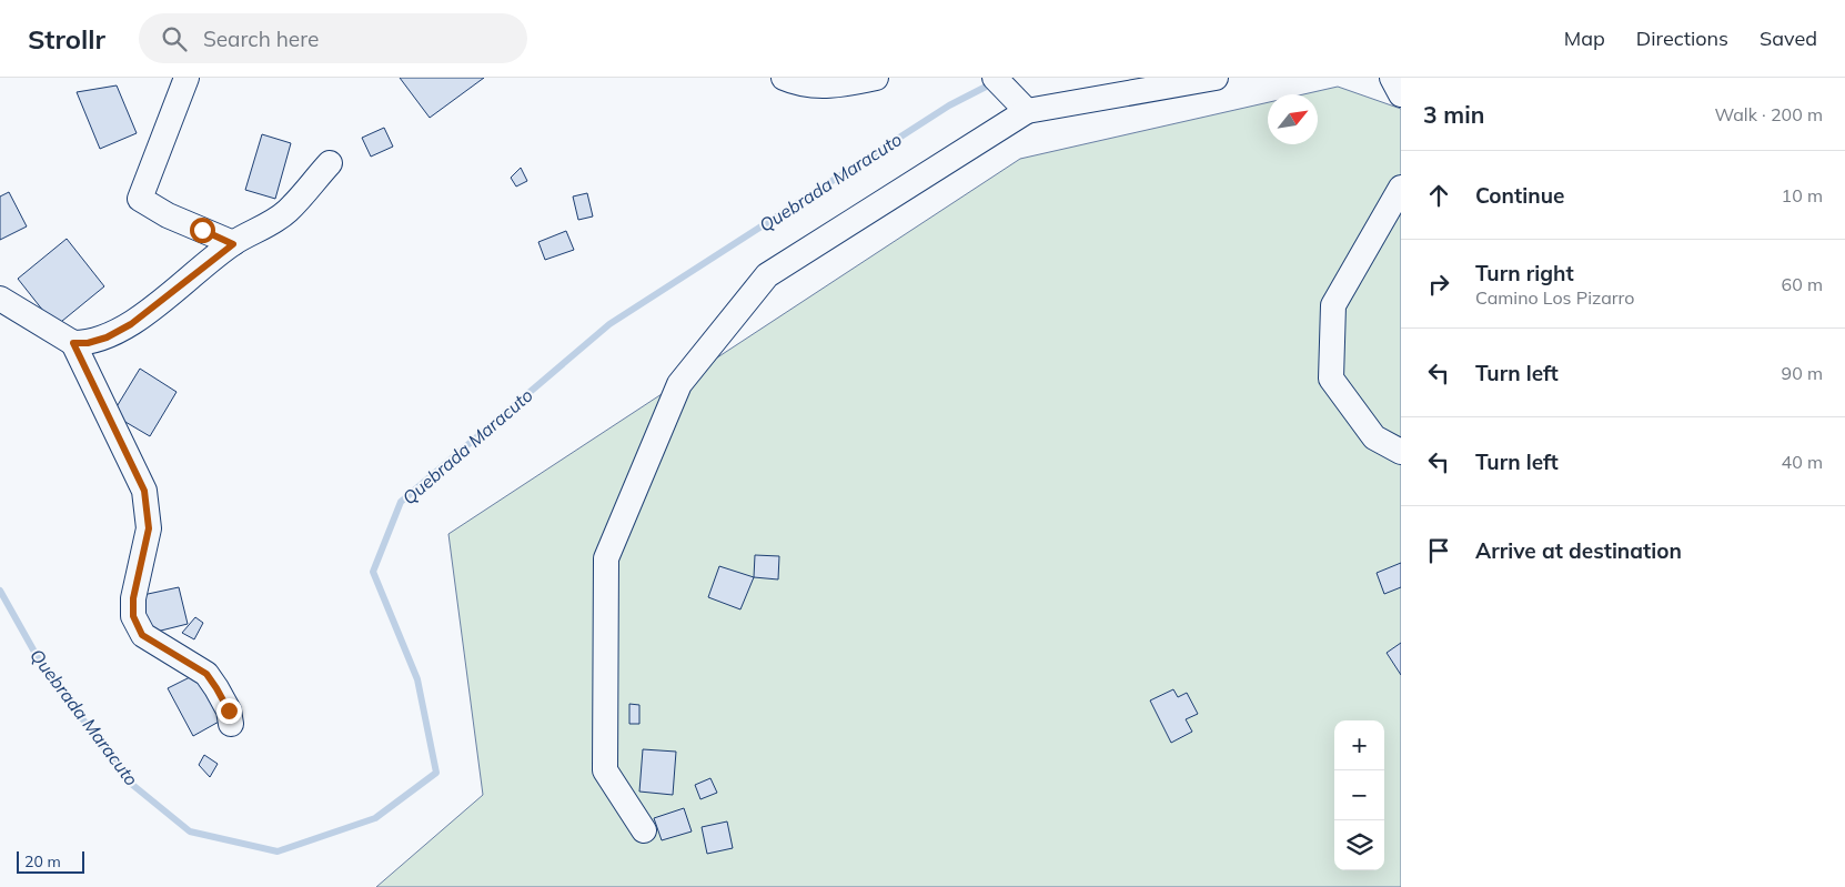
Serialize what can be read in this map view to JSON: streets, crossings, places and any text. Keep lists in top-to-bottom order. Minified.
{"water":["Quebrada Maracuto"],"scale_bar":"20 m","north":"top right","page":{"header":"Strollr","search":"Search here","nav":["Map","Directions","Saved"],"heading":["3 min","Walk · 200 m"],"list":[["Continue","10 m"],["Turn right","Camino Los Pizarro","60 m"],["Turn left","90 m"],["Turn left","40 m"],"Arrive at destination"],"map_buttons":["+","−"],"scale":"20 m"}}
